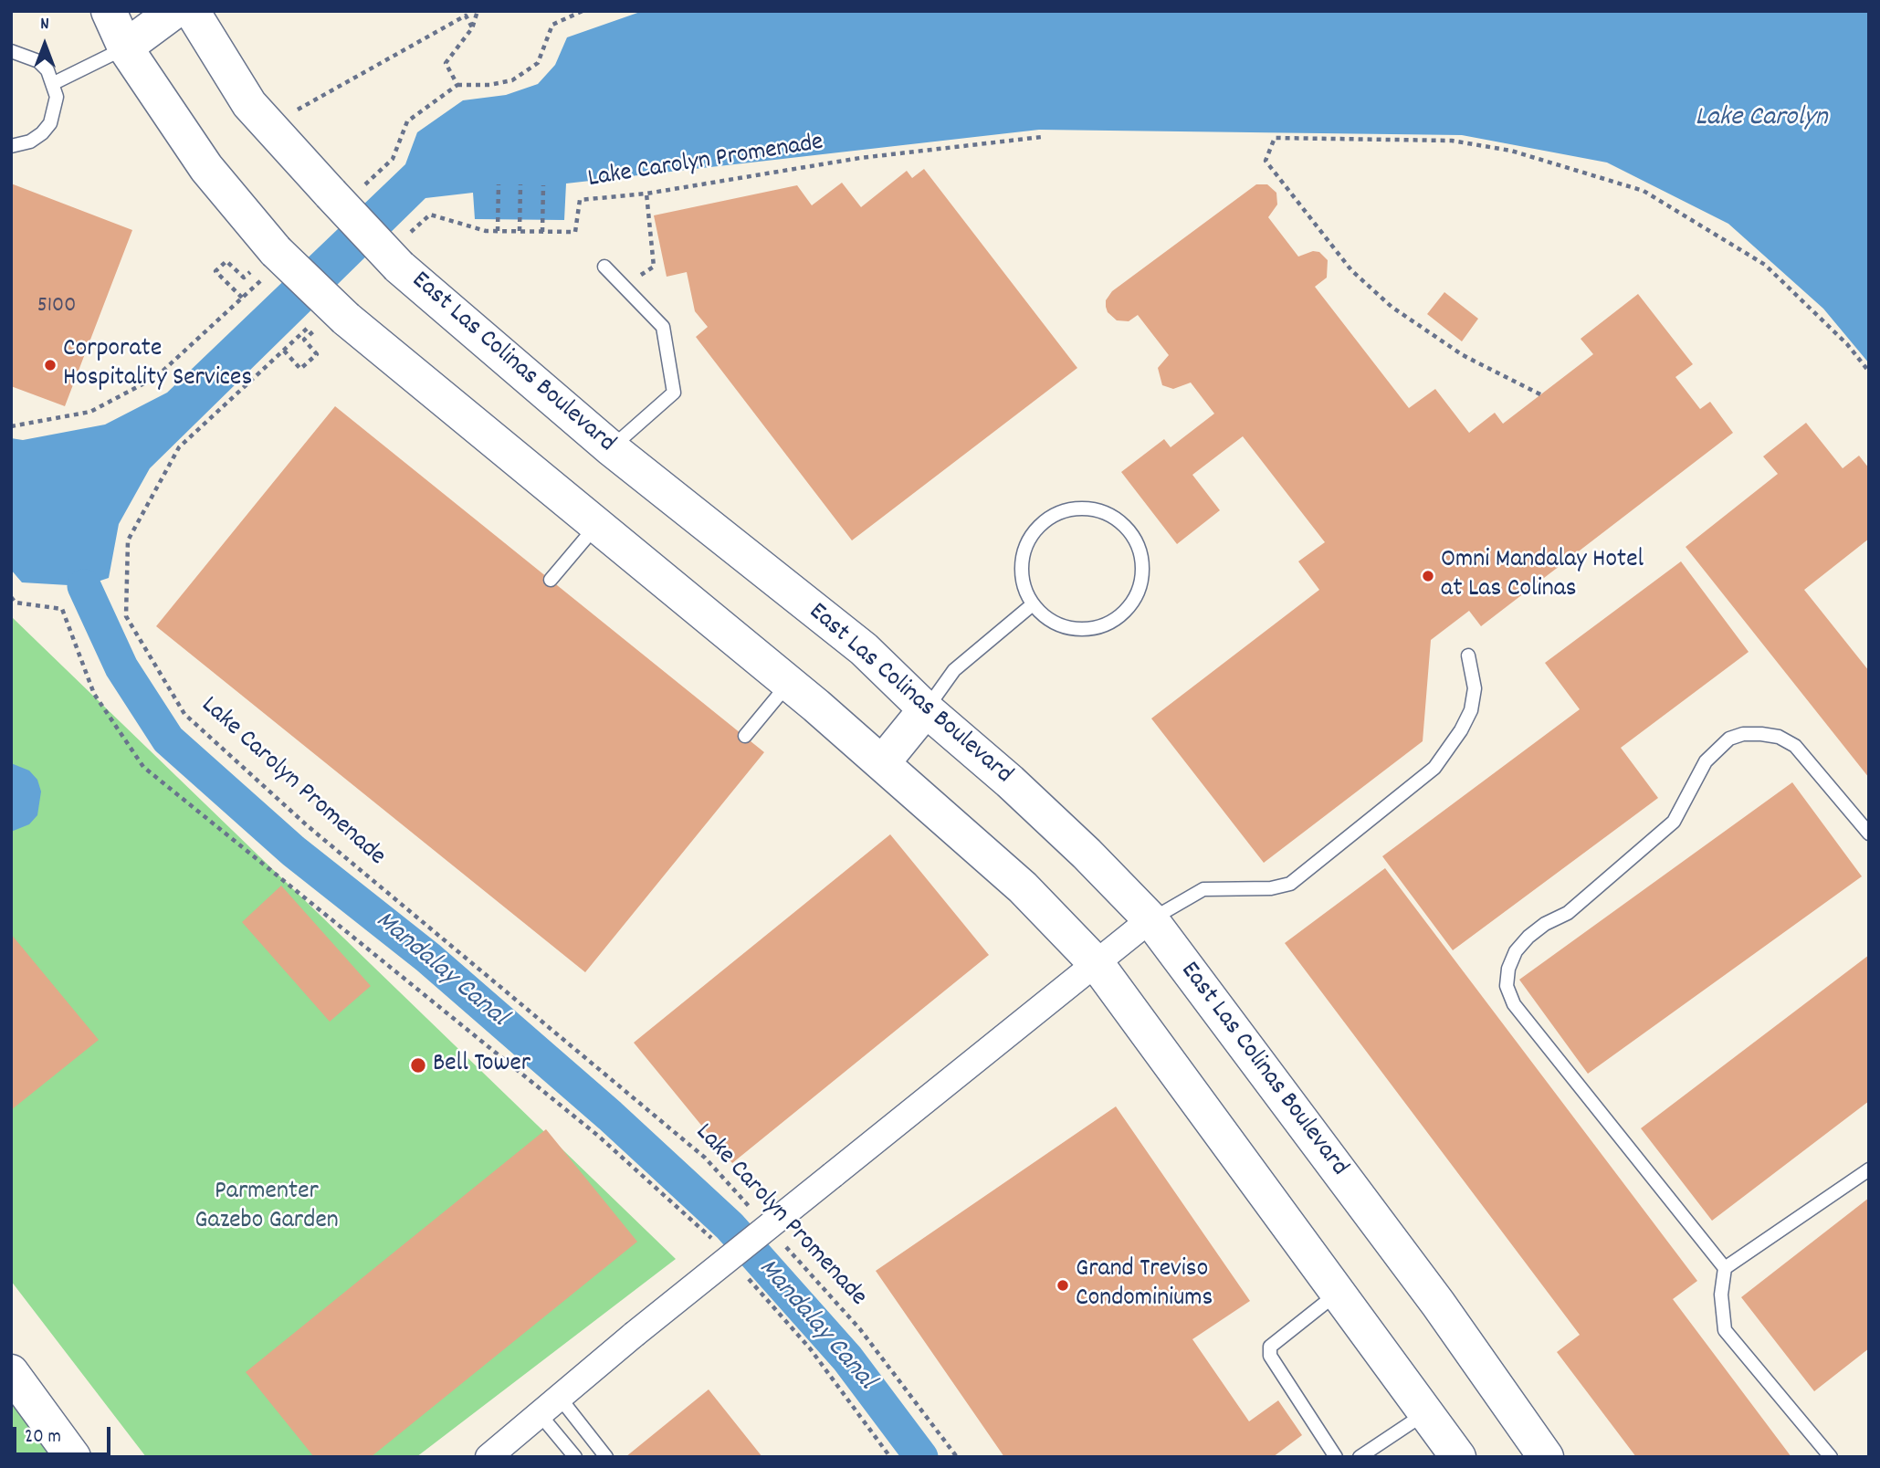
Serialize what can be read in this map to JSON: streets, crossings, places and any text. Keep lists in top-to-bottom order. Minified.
{"streets":{"main road":["East Las Colinas Boulevard"],"path":["Lake Carolyn Promenade"]},"crossings":[["Lake Carolyn Promenade","East Las Colinas Boulevard"]],"water":["Lake Carolyn","Mandalay Canal"],"parks":["Parmenter Gazebo Garden"],"places":["Corporate Hospitality Services","Omni Mandalay Hotel at Las Colinas","Bell Tower","Grand Treviso Condominiums"],"house_numbers":["5100"],"scale_bar":"20 m","north":"top"}
